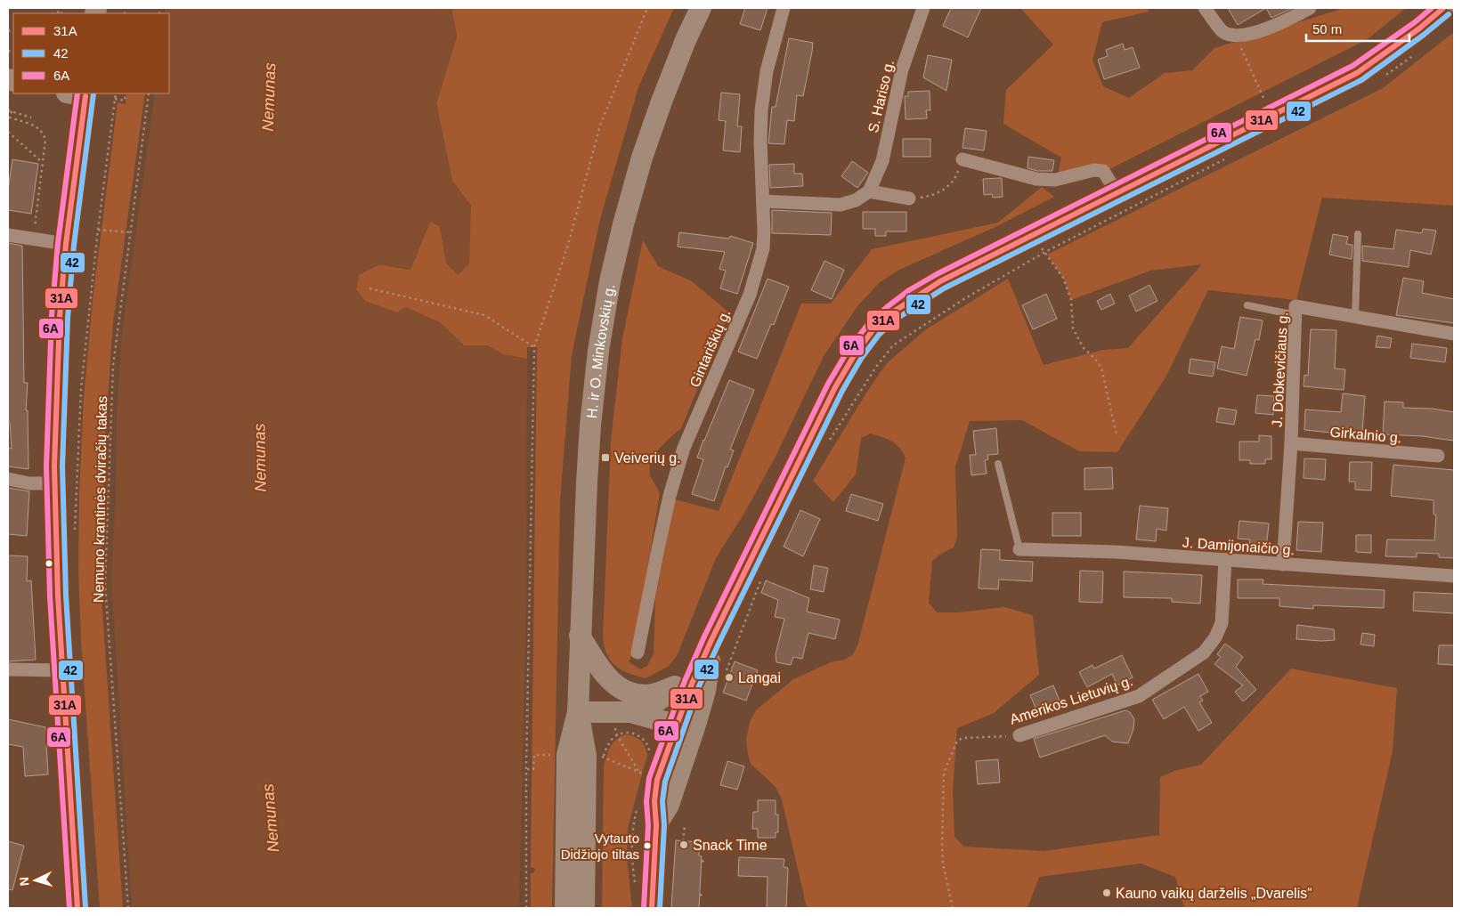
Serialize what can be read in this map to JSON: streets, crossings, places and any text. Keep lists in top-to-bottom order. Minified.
{"streets":{"main road":["H. ir O. Minkovskių g."],"street":["S. Hariso g.","Gintariškių g.","J. Dobkevičiaus g.","Girkalnio g.","J. Damijonaičio g.","Amerikos Lietuvių g."],"path":["Nemuno krantinės dviračių takas"]},"crossings":[["J. Dobkevičiaus g.","Girkalnio g."],["J. Dobkevičiaus g.","J. Damijonaičio g."],["J. Damijonaičio g.","Amerikos Lietuvių g."]],"water":["Nemunas"],"places":{"transit":["Veiverių g."],"other":["Langai","Snack Time","Vytauto Didžiojo tiltas","Kauno vaikų darželis „Dvarelis“"]},"lines":["transit line 31A","transit line 6A","transit line 42"],"legend":["31A","42","6A"],"scale_bar":"50 m","north":"left"}
